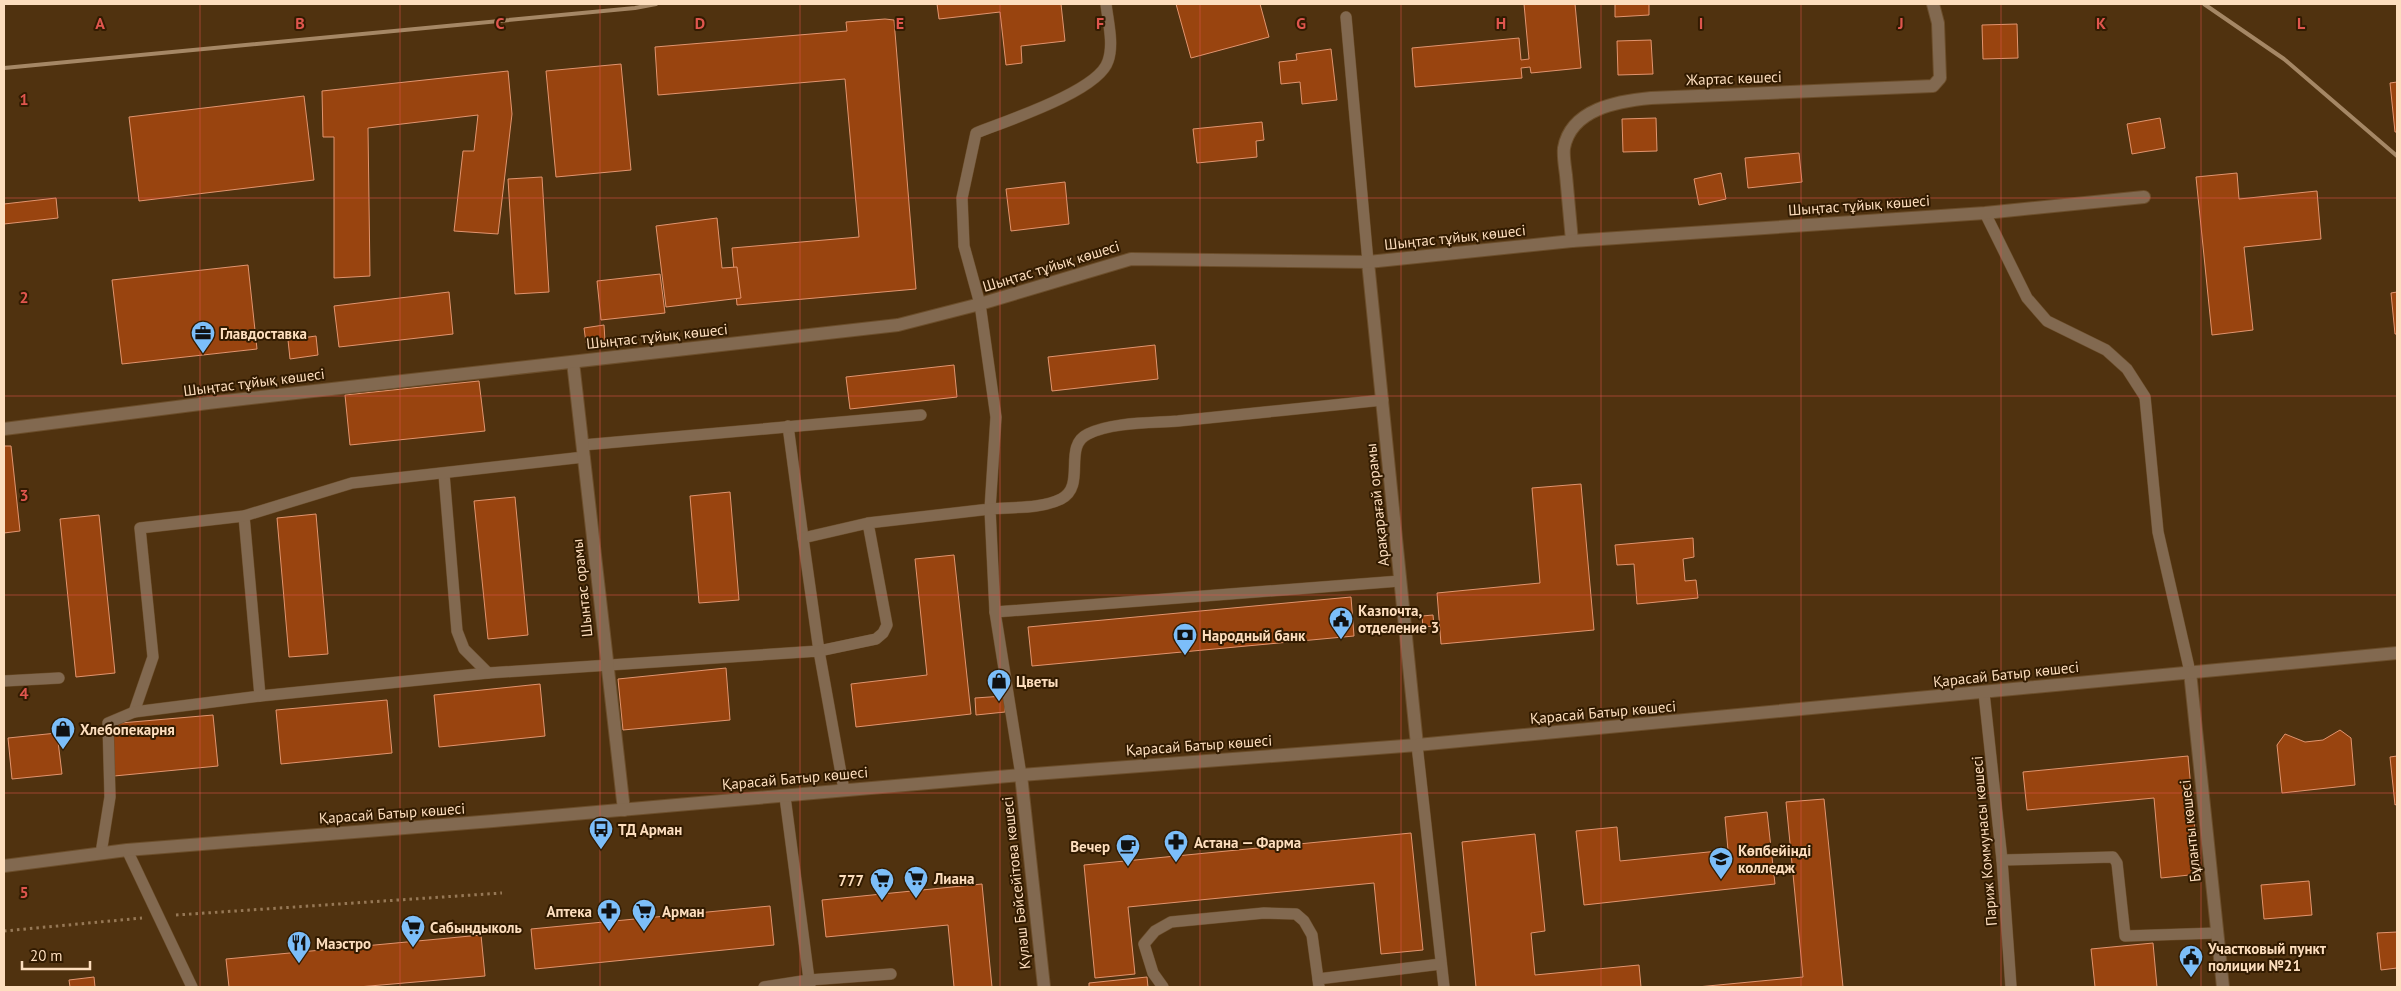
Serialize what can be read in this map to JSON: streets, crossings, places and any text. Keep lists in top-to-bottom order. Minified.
{"streets":{"street":["Жартас көшесі","Шыңтас тұйық көшесі","Арақарағай орамы","Шынтас орамы","Қарасай Батыр көшесі","Бұланты көшесі","Күләш Бәйсейітова көшесі"],"lane":["Париж Коммунасы көшесі"]},"crossings":[["Жартас көшесі","Шыңтас тұйық көшесі"],["Шыңтас тұйық көшесі","Арақарағай орамы"],["Шыңтас тұйық көшесі","Шынтас орамы"],["Арақарағай орамы","Қарасай Батыр көшесі"],["Шынтас орамы","Қарасай Батыр көшесі"],["Қарасай Батыр көшесі","Бұланты көшесі"],["Қарасай Батыр көшесі","Париж Коммунасы көшесі"],["Қарасай Батыр көшесі","Күләш Бәйсейітова көшесі"]],"places":{"office":["Главдоставка"],"public building":["Казпочта, отделение 3","Участковый пункт полиции №21"],"bank":["Народный банк"],"shop":["Цветы","Хлебопекарня"],"bus stop":["ТД Арман"],"pharmacy":["Астана — Фарма","Аптека"],"cafe":["Вечер"],"school or university":["Көпбейінді колледж"],"supermarket":["Лиана","777","Арман","Сабындыколь"],"restaurant":["Маэстро"]},"scale_bar":"20 m","grid":{"columns":["A","B","C","D","E","F","G","H","I","J","K","L"],"rows":["1","2","3","4","5"]}}
